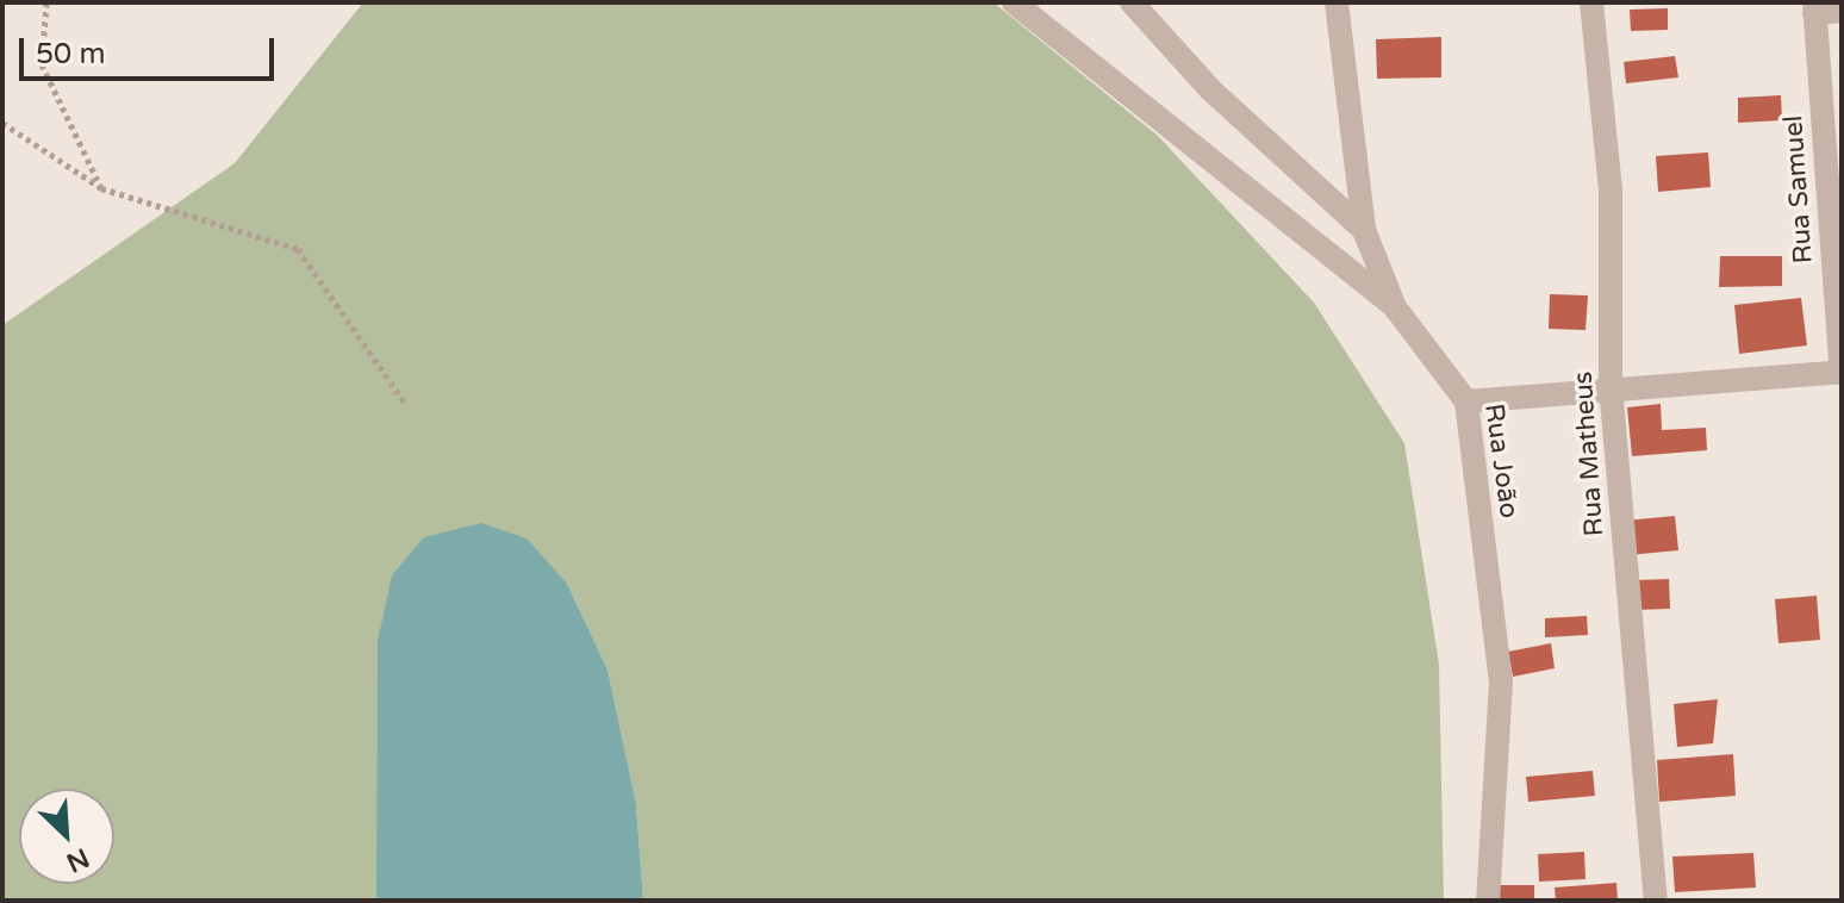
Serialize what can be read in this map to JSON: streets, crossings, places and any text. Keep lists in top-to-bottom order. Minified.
{"streets":{"street":["Rua Samuel","Rua Matheus","Rua João"]},"scale_bar":"50 m","north":"bottom right"}
